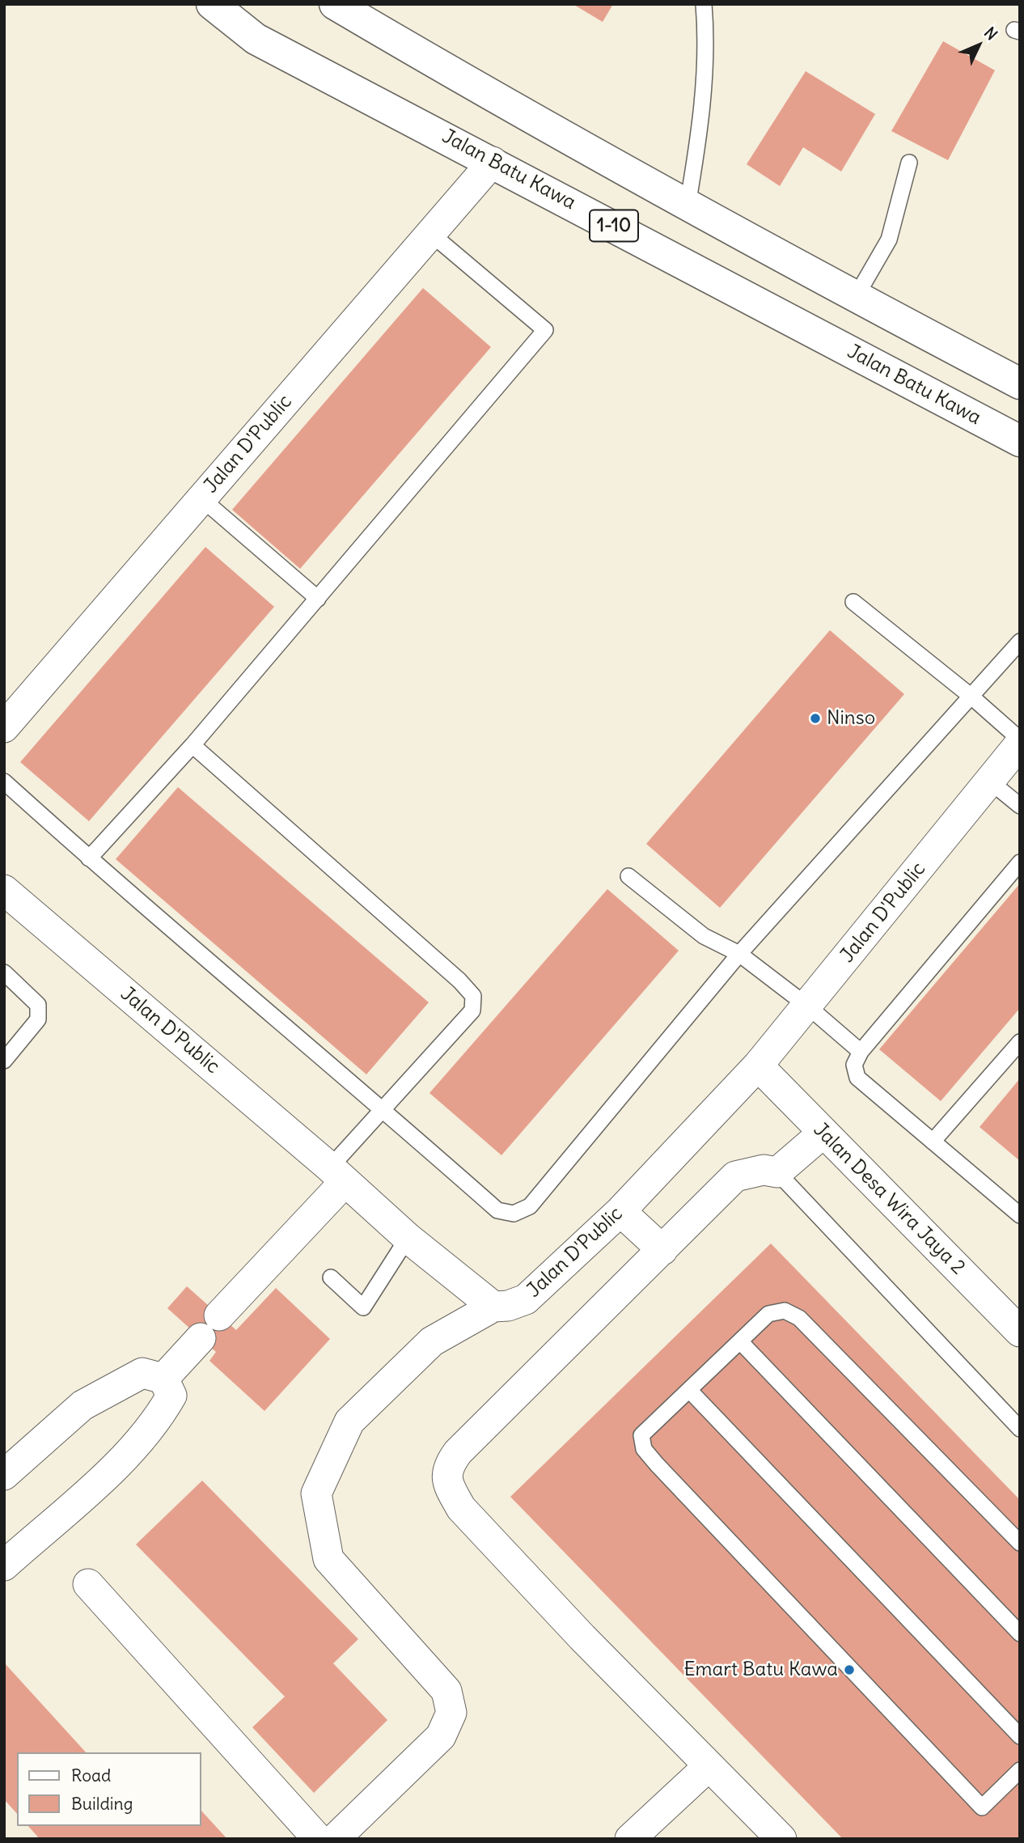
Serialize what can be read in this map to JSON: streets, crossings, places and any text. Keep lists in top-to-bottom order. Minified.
{"streets":{"highway":["Jalan Batu Kawa","1-10"],"street":["Jalan D'Public","Jalan Desa Wira Jaya 2"]},"crossings":[["Jalan Batu Kawa","Jalan D'Public"],["Jalan D'Public","Jalan Desa Wira Jaya 2"]],"places":["Ninso","Emart Batu Kawa"],"legend":["Road","Building"],"north":"top right"}
